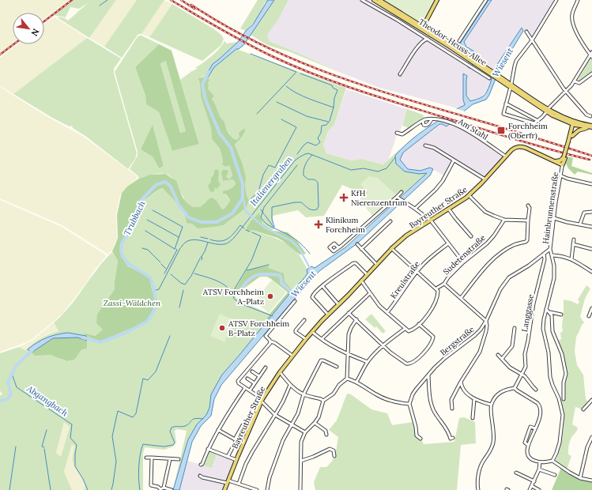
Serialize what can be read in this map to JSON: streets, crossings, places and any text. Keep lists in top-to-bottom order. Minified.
{"streets":{"main road":["Theodor-Heuss-Allee","Bayreuther Straße"],"street":["Am Stahl","Hainbrunnenstraße","Sudetenstraße","Kreulstraße","Langgasse","Bergstraße"]},"crossings":[["Am Stahl","Bayreuther Straße"],["Bayreuther Straße","Hainbrunnenstraße"],["Hainbrunnenstraße","Bergstraße"],["Langgasse","Bergstraße"]],"water":["Wiesent","Italienergraben","Trubbach","Abgangbach"],"parks":["Zassi-Wäldchen"],"places":{"transit":["Forchheim (Oberfr)"],"health":["KfH Nierenzentrum","Klinikum Forchheim"],"other":["ATSV Forchheim A-Platz","ATSV Forchheim B-Platz"]},"north":"bottom right"}
